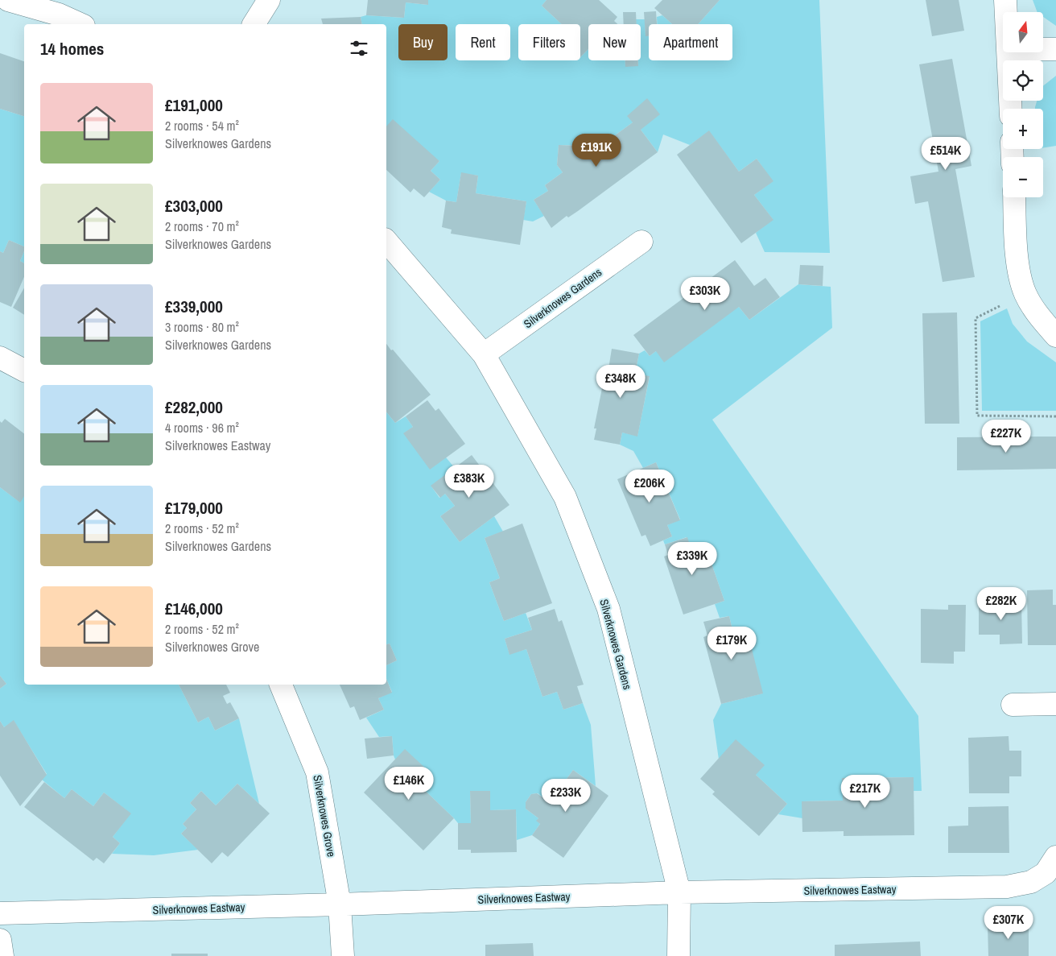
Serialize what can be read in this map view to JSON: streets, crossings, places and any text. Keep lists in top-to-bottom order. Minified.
{"streets":{"street":["Silverknowes Gardens","Silverknowes Grove","Silverknowes Eastway"]},"crossings":[["Silverknowes Gardens","Silverknowes Eastway"],["Silverknowes Grove","Silverknowes Eastway"]],"north":"top","page":{"map_buttons":["+","−"],"chip":["Buy","Rent","Filters","New","Apartment"],"heading":"14 homes","list":[{"name":"£191,000","note":"2 rooms · 54 m² · Silverknowes Gardens"},{"name":"£303,000","note":"2 rooms · 70 m² · Silverknowes Gardens"},{"name":"£339,000","note":"3 rooms · 80 m² · Silverknowes Gardens"},{"name":"£282,000","note":"4 rooms · 96 m² · Silverknowes Eastway"},{"name":"£179,000","note":"2 rooms · 52 m² · Silverknowes Gardens"},{"name":"£146,000","note":"2 rooms · 52 m² · Silverknowes Grove"}],"price":["£191K","£514K","£303K","£348K","£227K","£383K","£206K","£339K","£282K","£179K","£146K","£217K","£233K","£307K"]}}
